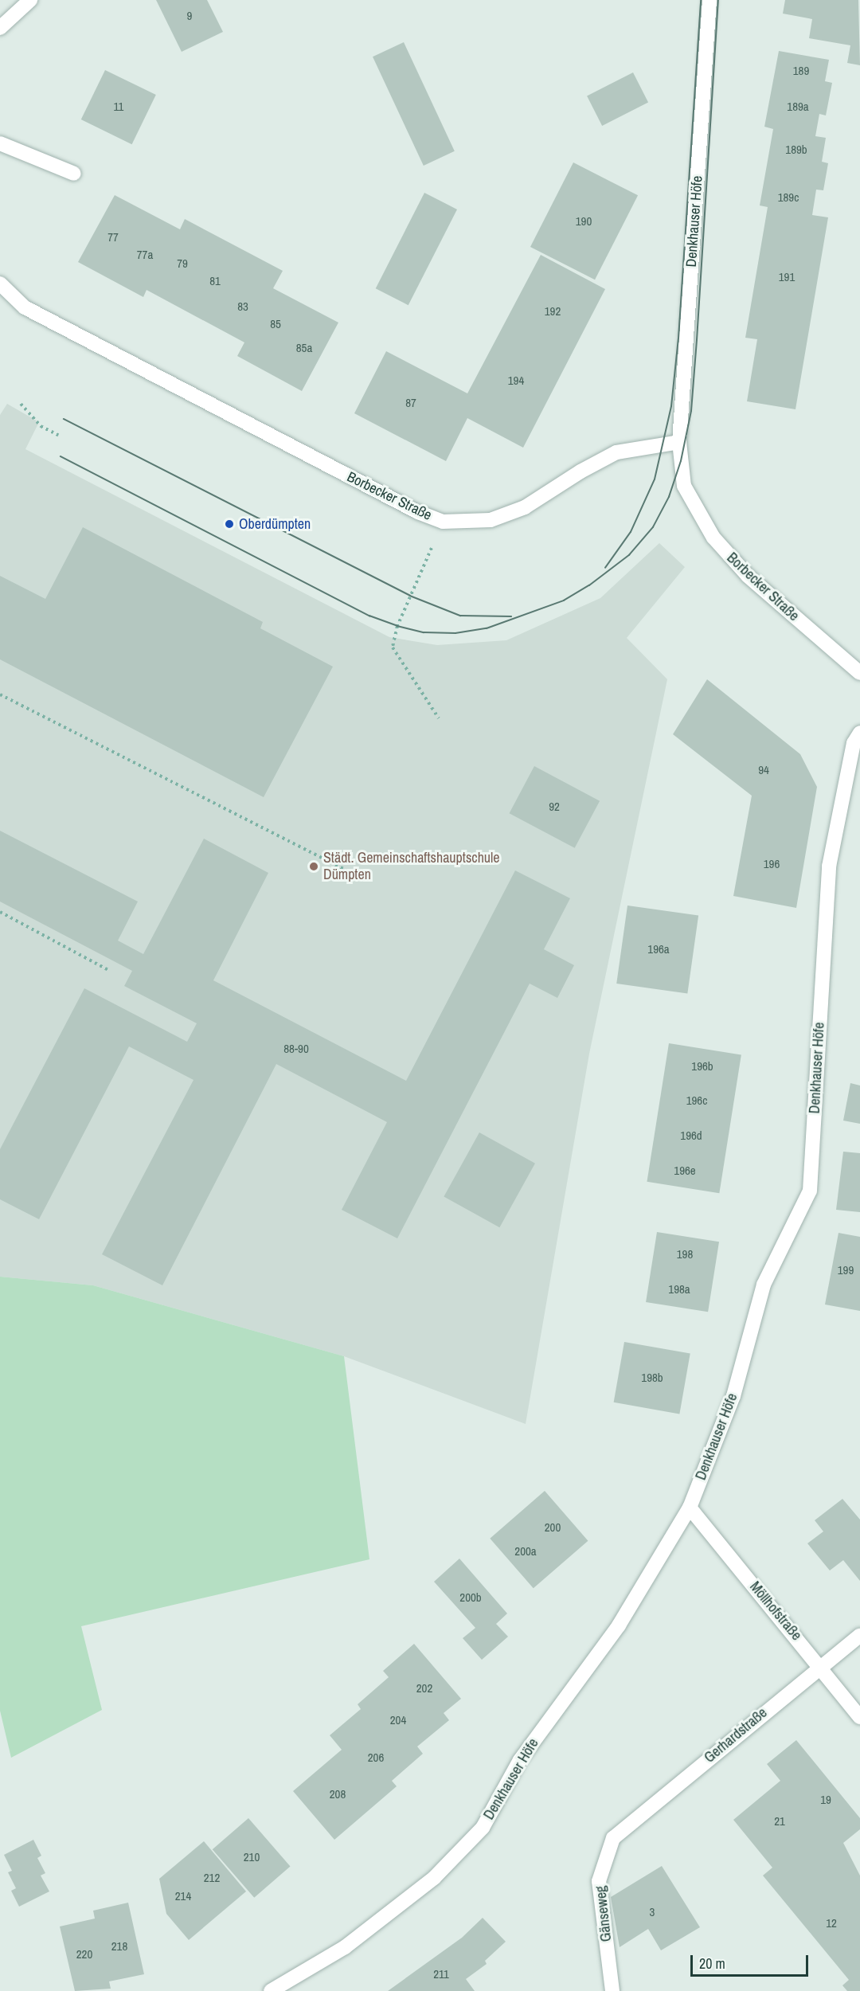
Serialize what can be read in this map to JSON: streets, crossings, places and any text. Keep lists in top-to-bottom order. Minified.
{"streets":{"street":["Denkhauser Höfe","Borbecker Straße","Möllhofstraße","Gerhardstraße","Gänseweg"]},"crossings":[["Denkhauser Höfe","Borbecker Straße"],["Denkhauser Höfe","Möllhofstraße"],["Möllhofstraße","Gerhardstraße"],["Gerhardstraße","Gänseweg"]],"places":["Oberdümpten","Städt. Gemeinschaftshauptschule Dümpten"],"house_numbers":["9","189","11","189a","189b","189c","190","77","77a","79","191","81","83","192","85","85a","194","87","94","92","196","196a","88-90","196b","196c","196d","196e","198","199","198a","198b","200","200a","200b","202","204","206","208","19","21","210","212","214","3","12","218","220","211"],"scale_bar":"20 m"}
